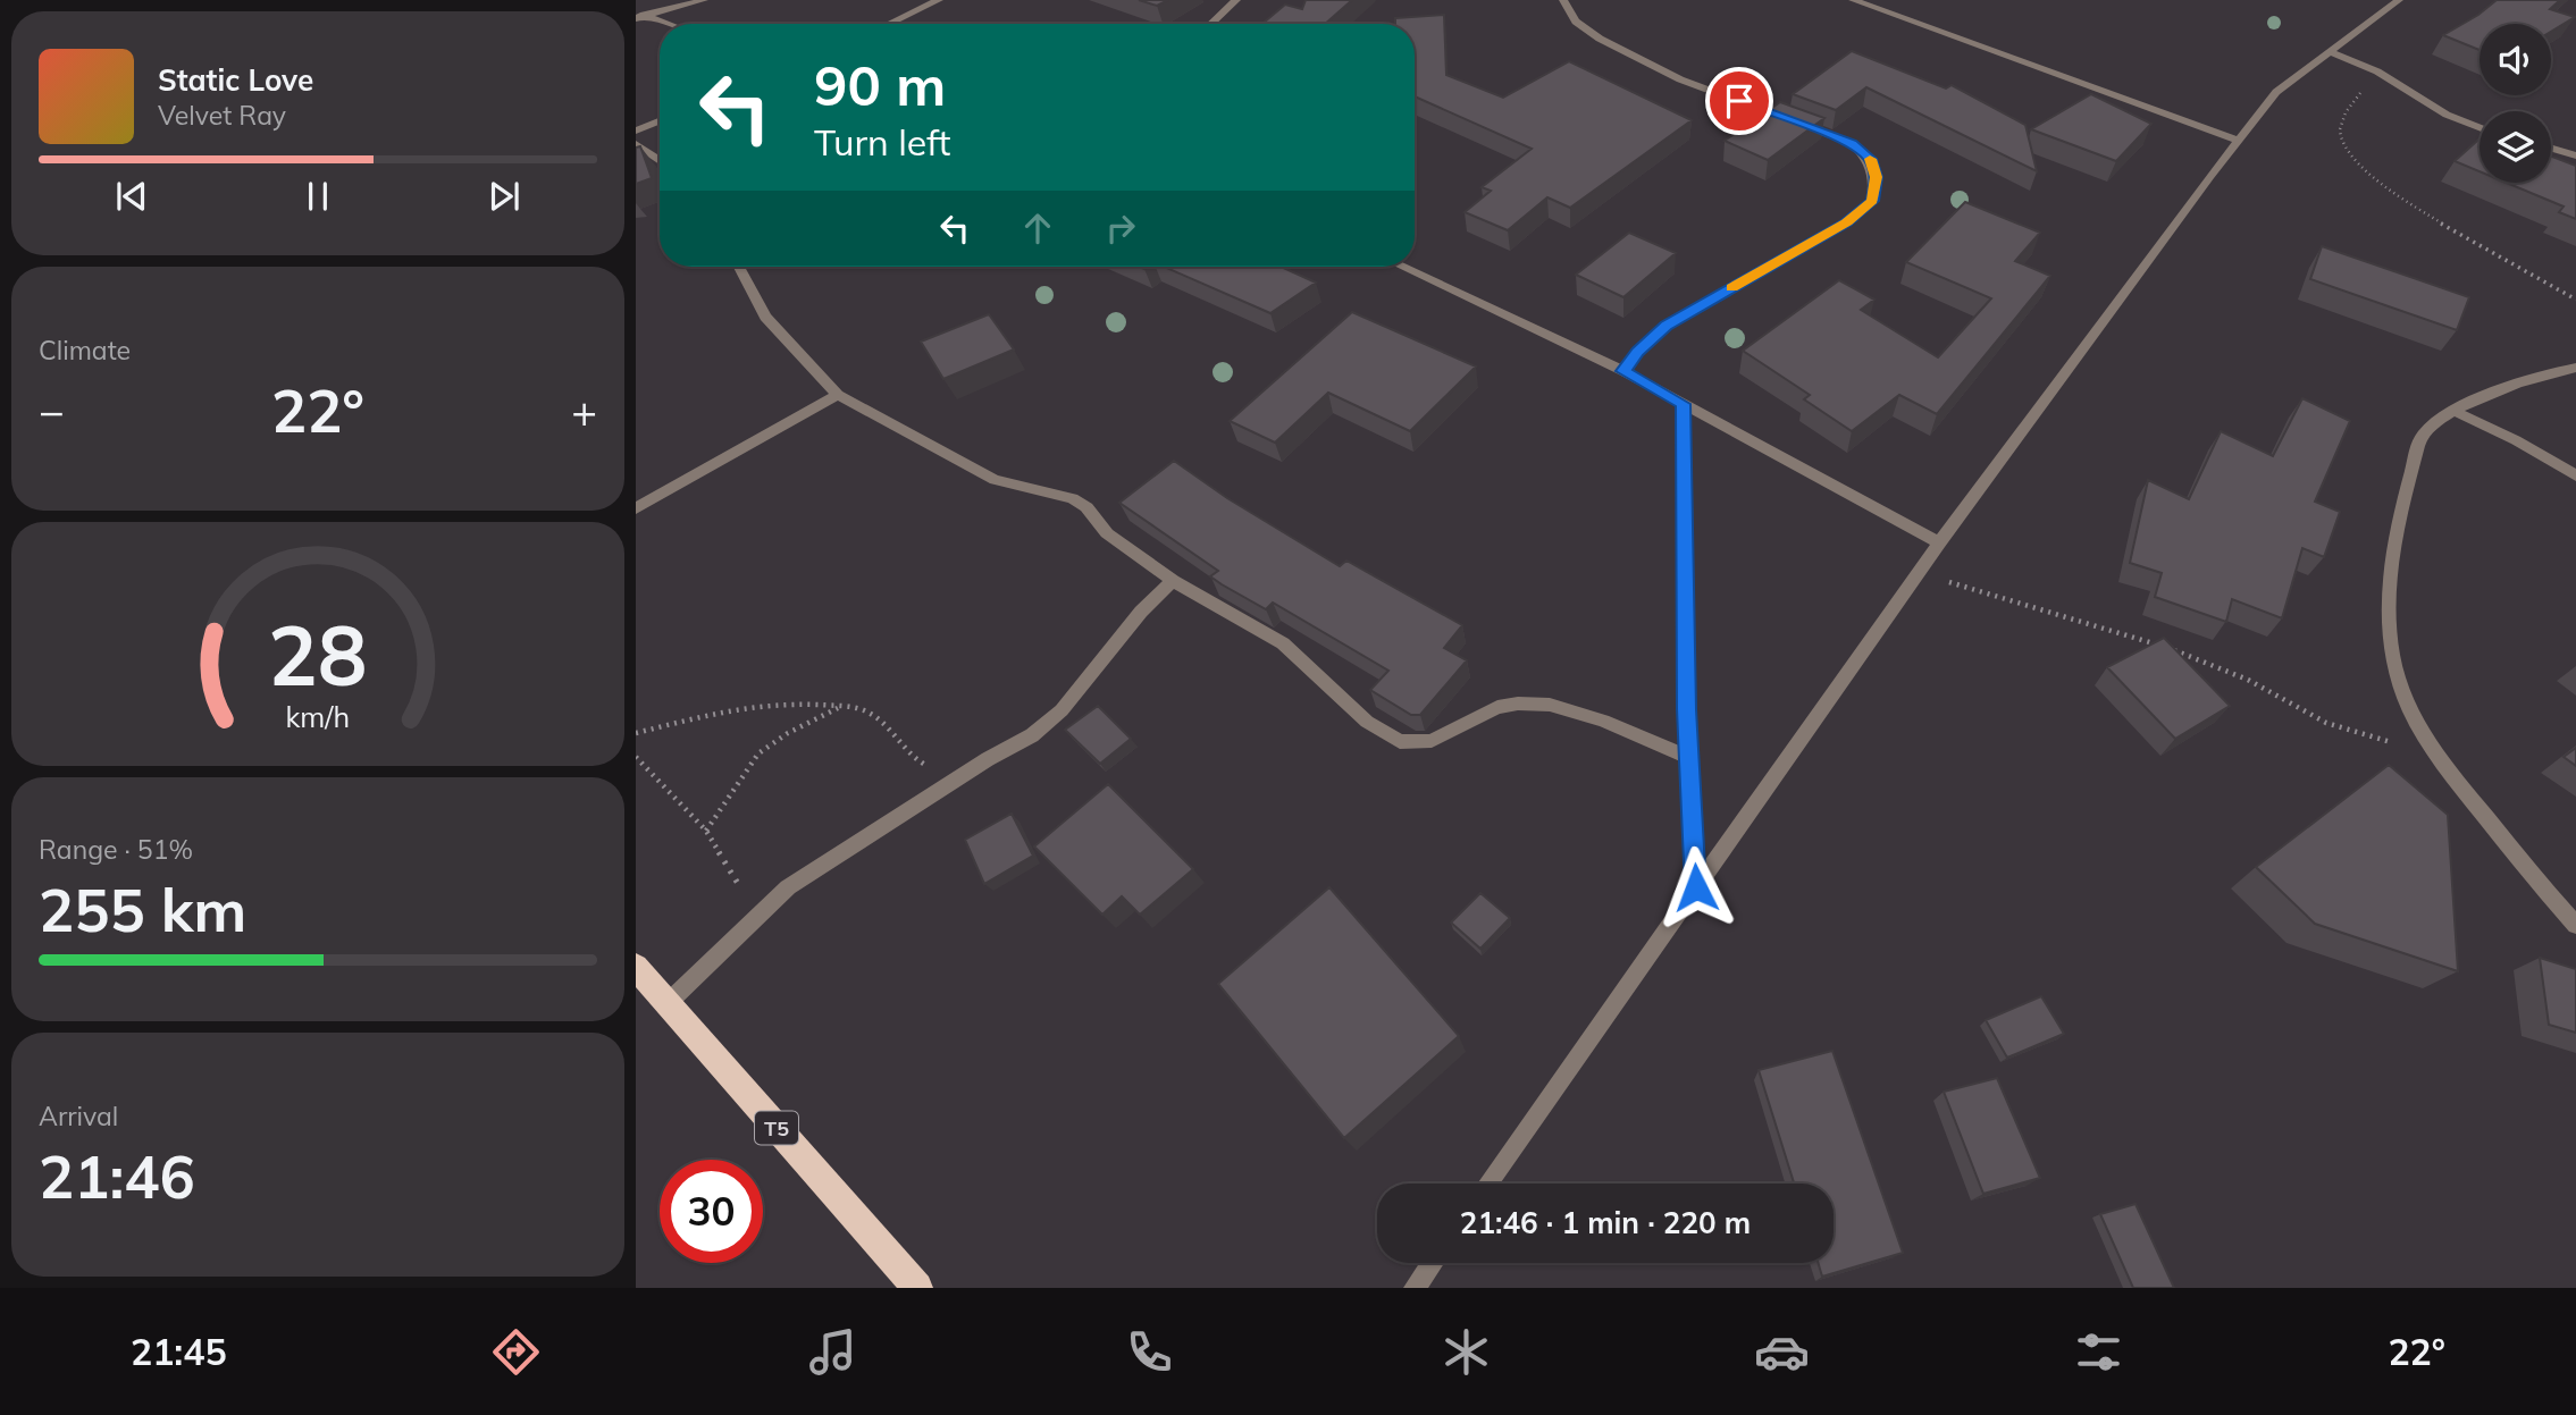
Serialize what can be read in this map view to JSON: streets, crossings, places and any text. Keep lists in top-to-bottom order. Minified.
{"streets":{"highway":["T5"]},"page":{"turn":["90 m","Turn left"],"song":["Static Love","Velvet Ray"],"tile":["Climate",["Range · 51%","255 km"],["Arrival","21:46"]],"heat":["−","22°","+"],"limit":"30","trip":"21:46 · 1 min · 220 m","tabs":["21:45","22°"],"gauge":["28","km/h"]}}
